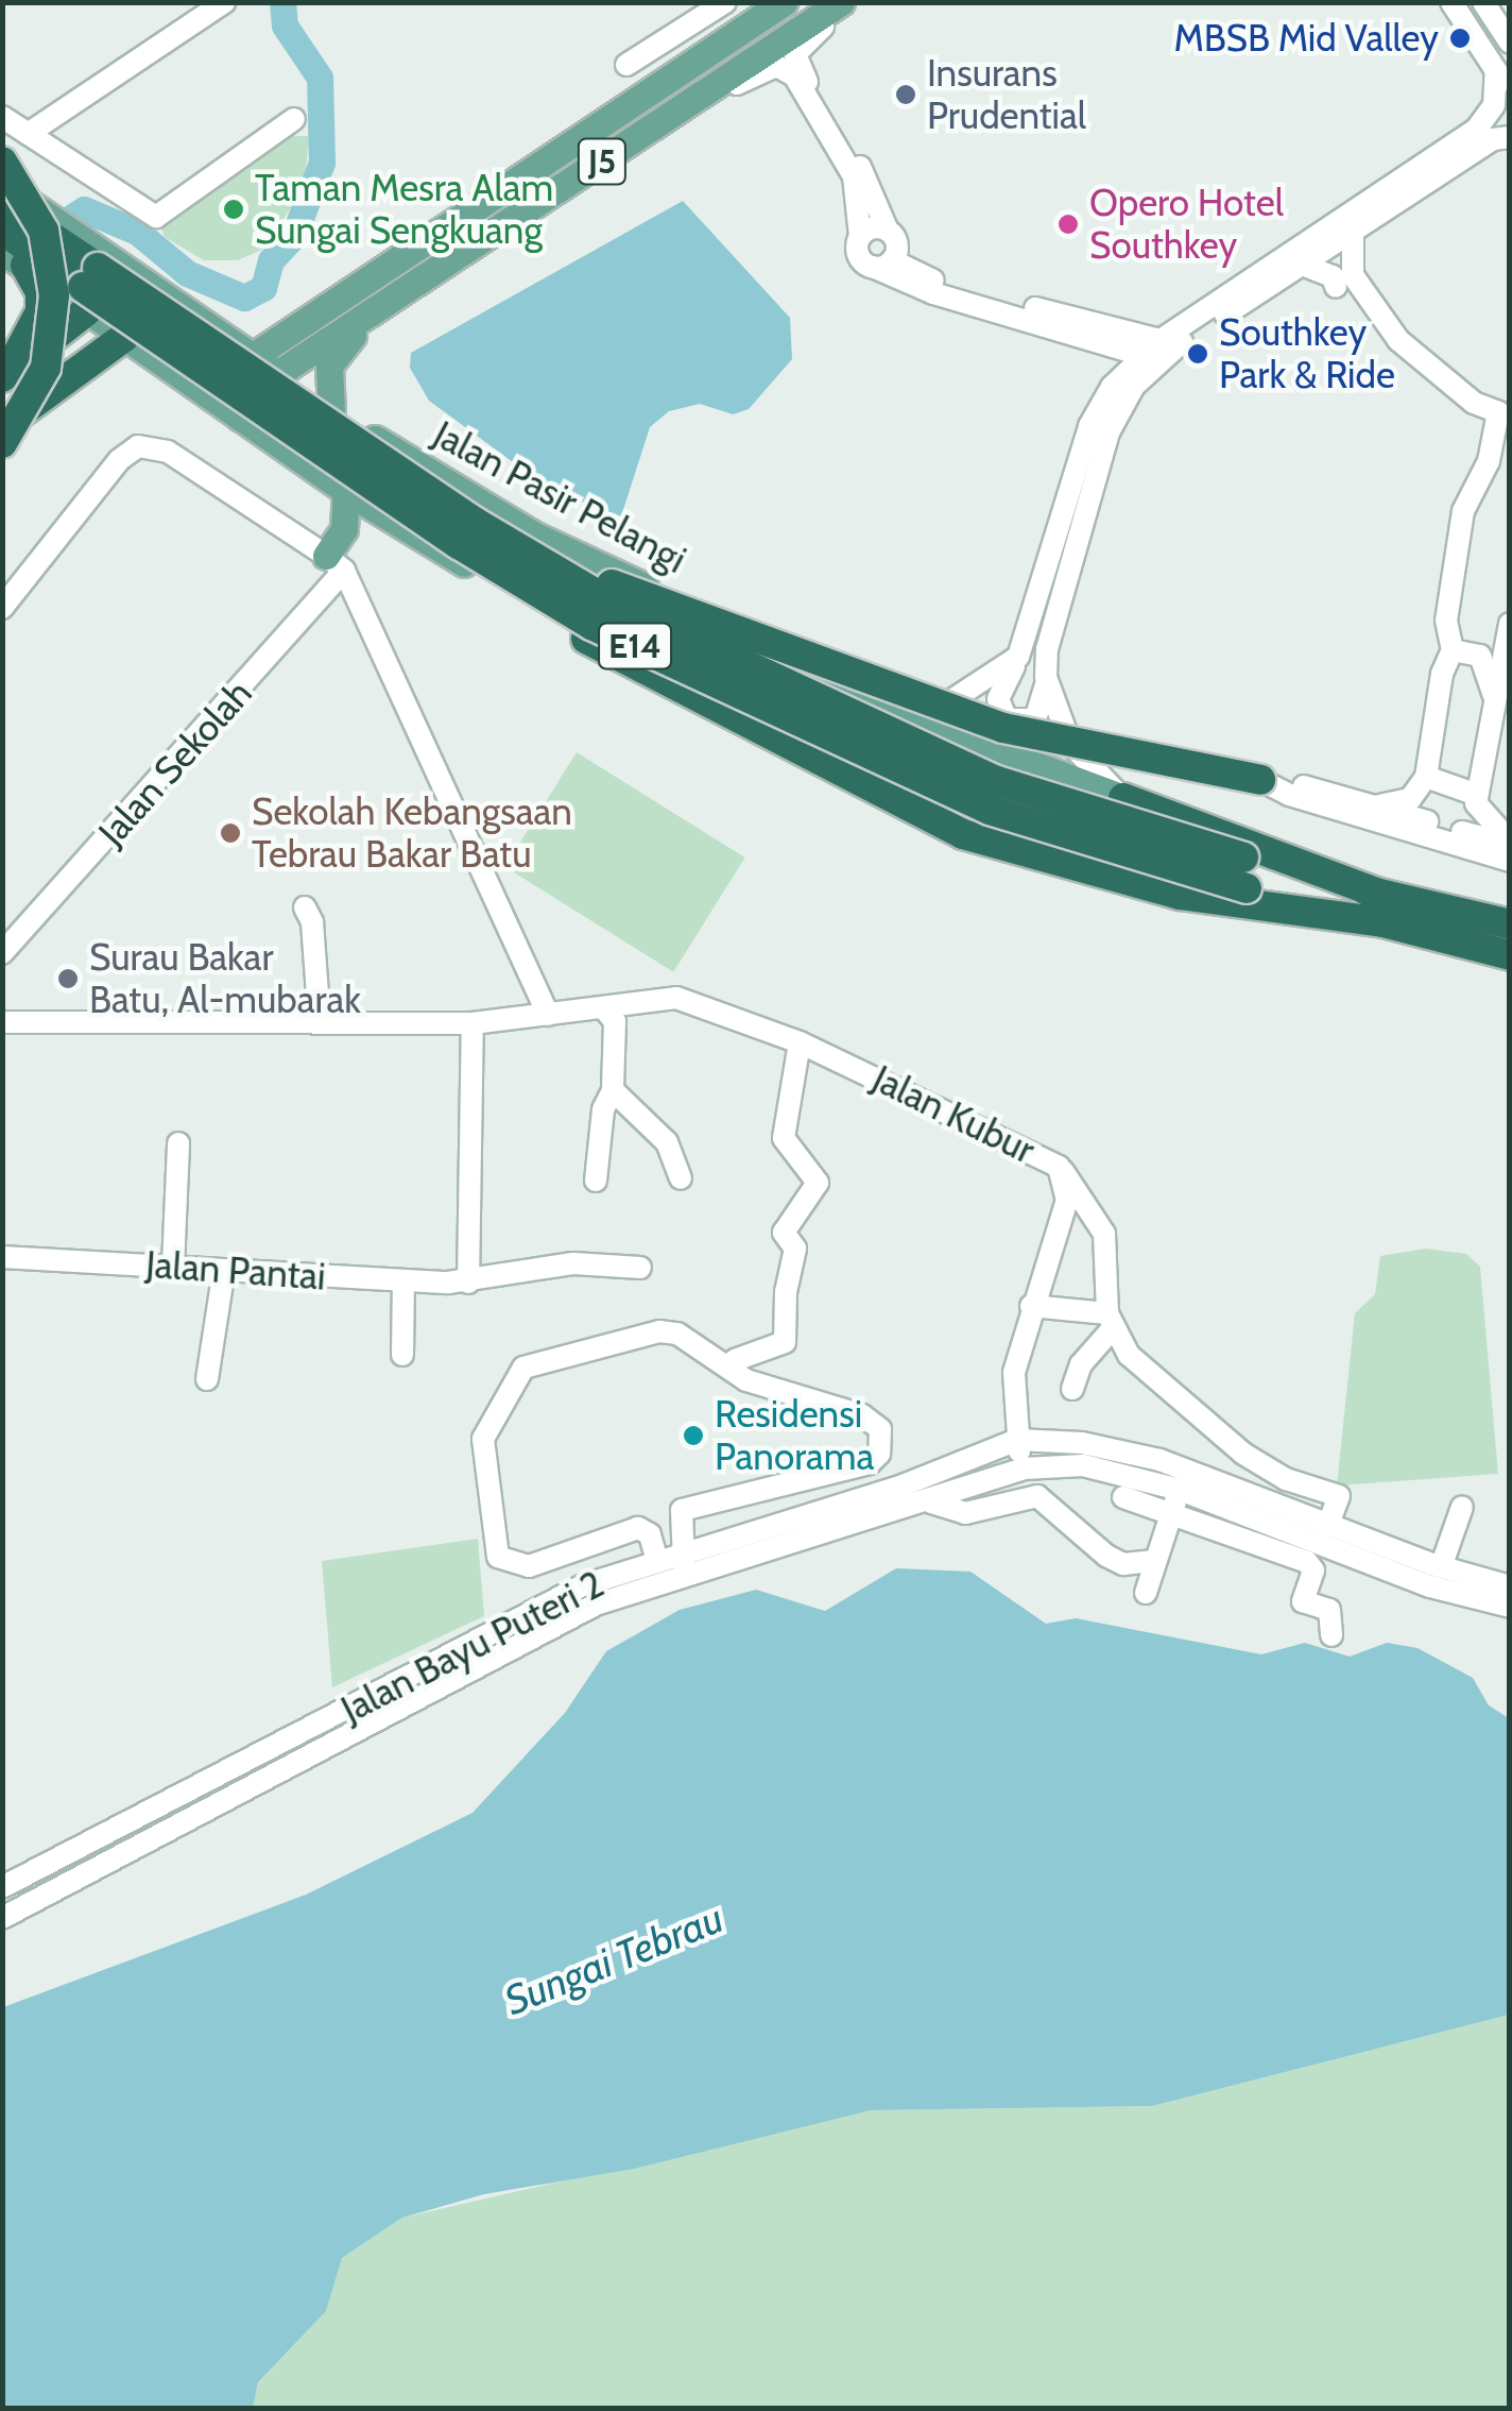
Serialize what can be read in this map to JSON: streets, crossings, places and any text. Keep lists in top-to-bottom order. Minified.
{"streets":{"highway":["E14"],"main road":["J5","Jalan Pasir Pelangi"],"street":["Jalan Sekolah","Jalan Kubur","Jalan Pantai","Jalan Bayu Puteri 2"]},"crossings":[["J5","Jalan Pasir Pelangi"],["Jalan Pasir Pelangi","E14"],["Jalan Kubur","Jalan Bayu Puteri 2"]],"water":["Sungai Tebrau"],"places":["MBSB Mid Valley","Insurans Prudential","Taman Mesra Alam Sungai Sengkuang","Opero Hotel Southkey","Southkey Park & Ride","Sekolah Kebangsaan Tebrau Bakar Batu","Surau Bakar Batu, Al-mubarak","Residensi Panorama"]}
